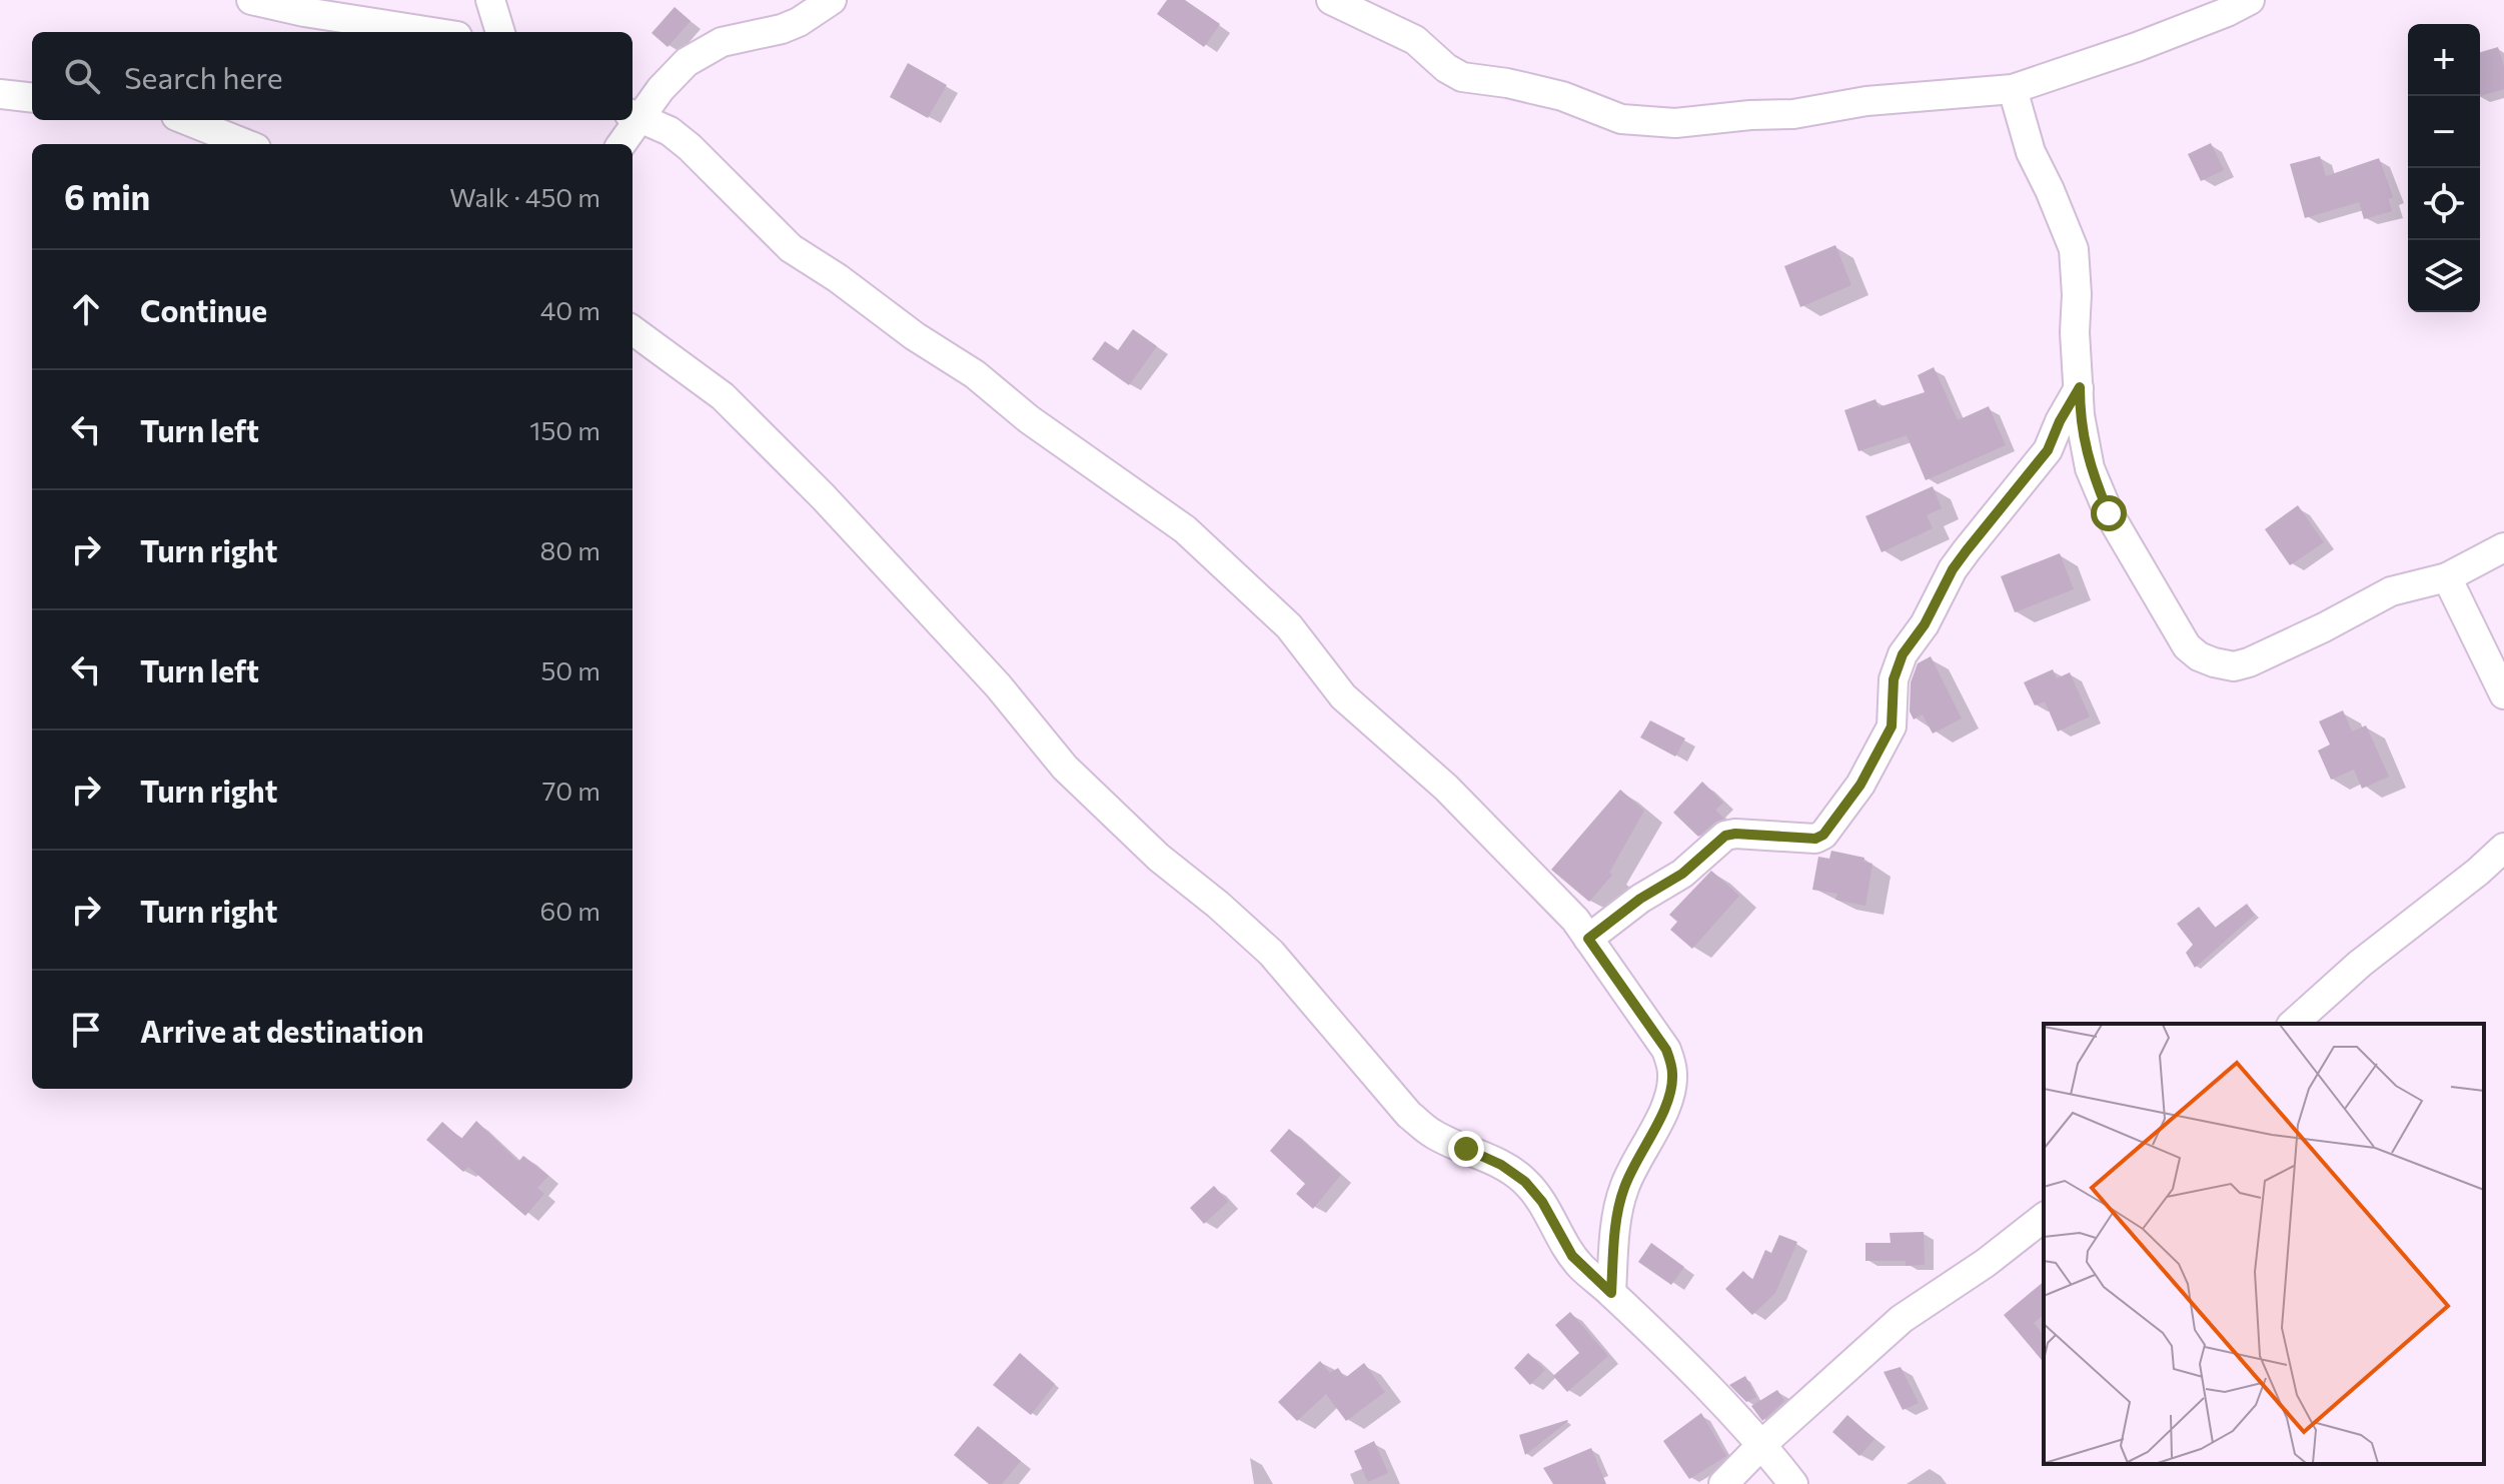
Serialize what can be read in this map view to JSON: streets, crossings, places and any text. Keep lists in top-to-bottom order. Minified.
{"page":{"map_buttons":["+","−"],"search":"Search here","heading":["6 min","Walk · 450 m"],"list":[["Continue","40 m"],["Turn left","150 m"],["Turn right","80 m"],["Turn left","50 m"],["Turn right","70 m"],["Turn right","60 m"],"Arrive at destination"]}}
